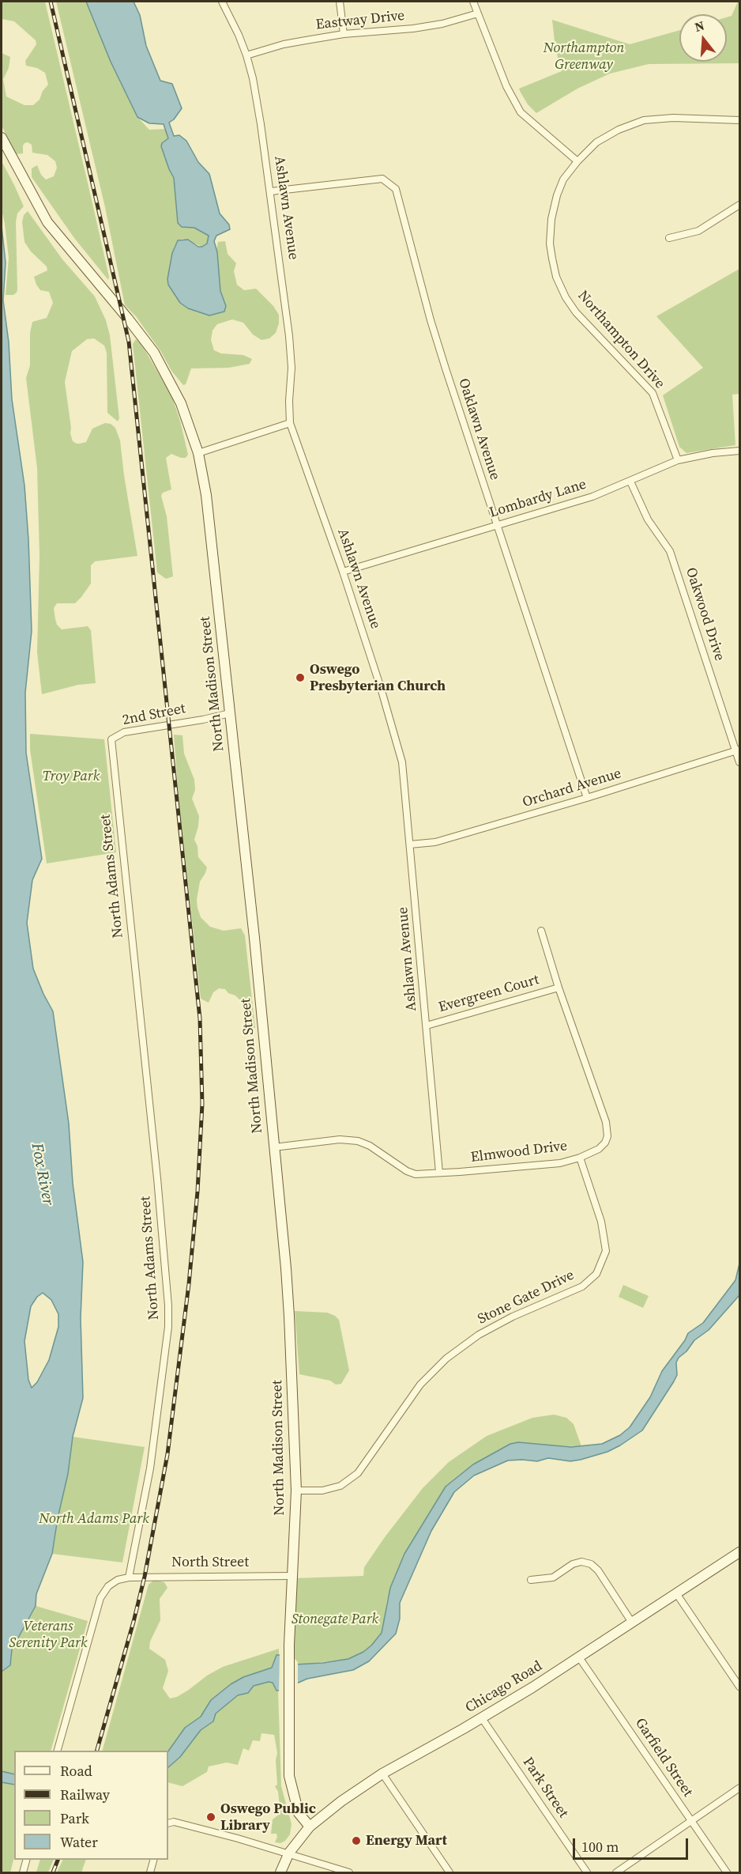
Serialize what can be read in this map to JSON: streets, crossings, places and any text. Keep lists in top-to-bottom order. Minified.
{"streets":{"street":["Eastway Drive","Ashlawn Avenue","Northampton Drive","Oaklawn Avenue","Lombardy Lane","Oakwood Drive","North Madison Street","2nd Street","Orchard Avenue","North Adams Street","Evergreen Court","Elmwood Drive","Stone Gate Drive","North Street","Chicago Road","Garfield Street","Park Street"]},"crossings":[["Eastway Drive","Ashlawn Avenue"],["Ashlawn Avenue","Oaklawn Avenue"],["Ashlawn Avenue","Lombardy Lane"],["Ashlawn Avenue","Orchard Avenue"],["Ashlawn Avenue","Evergreen Court"],["Ashlawn Avenue","Elmwood Drive"],["Northampton Drive","Lombardy Lane"],["Oaklawn Avenue","Lombardy Lane"],["Oaklawn Avenue","Orchard Avenue"],["Lombardy Lane","Oakwood Drive"],["Oakwood Drive","Orchard Avenue"],["North Madison Street","2nd Street"],["North Madison Street","Elmwood Drive"],["North Madison Street","Stone Gate Drive"],["North Madison Street","North Street"],["North Madison Street","Chicago Road"],["2nd Street","North Adams Street"],["North Adams Street","North Street"],["Evergreen Court","Elmwood Drive"],["Elmwood Drive","Stone Gate Drive"],["Chicago Road","Garfield Street"],["Chicago Road","Park Street"]],"water":["Fox River"],"parks":["Northampton Greenway","Troy Park","North Adams Park","Stonegate Park","Veterans Serenity Park"],"places":["Oswego Presbyterian Church","Oswego Public Library","Energy Mart"],"legend":["Road","Railway","Park","Water"],"scale_bar":"100 m","north":"top"}
